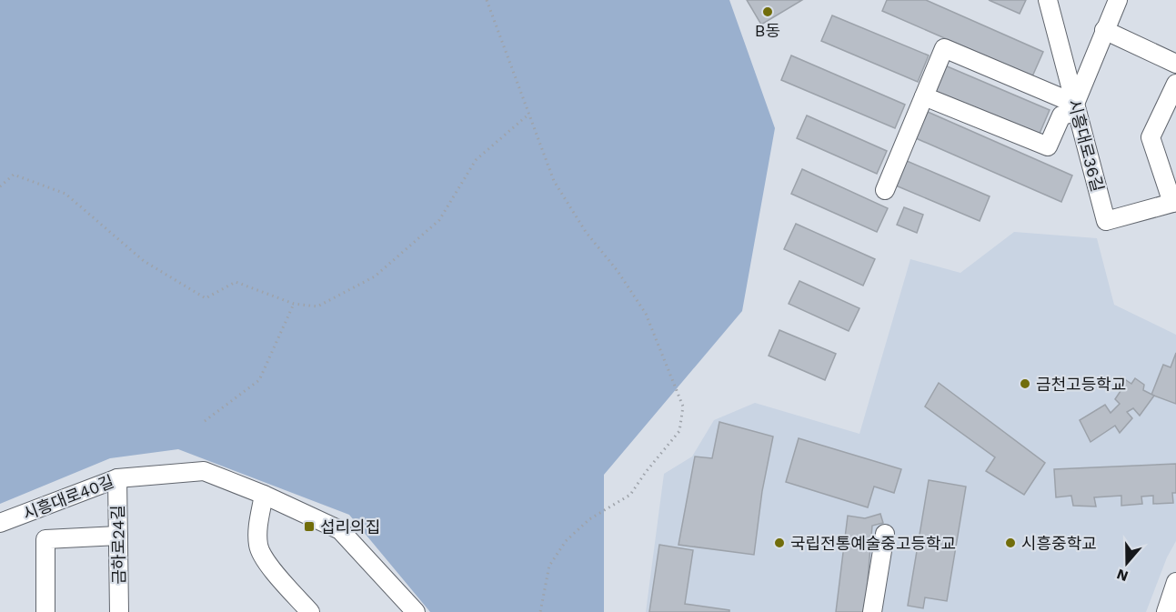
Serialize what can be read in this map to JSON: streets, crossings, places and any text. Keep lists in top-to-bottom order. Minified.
{"streets":{"street":["시흥대로36길","시흥대로40길","금하로24길"]},"crossings":[["시흥대로40길","금하로24길"]],"places":{"other":["B동","금천고등학교","국립전통예술중고등학교","시흥중학교"],"transit":["섭리의집"]},"north":"bottom"}
